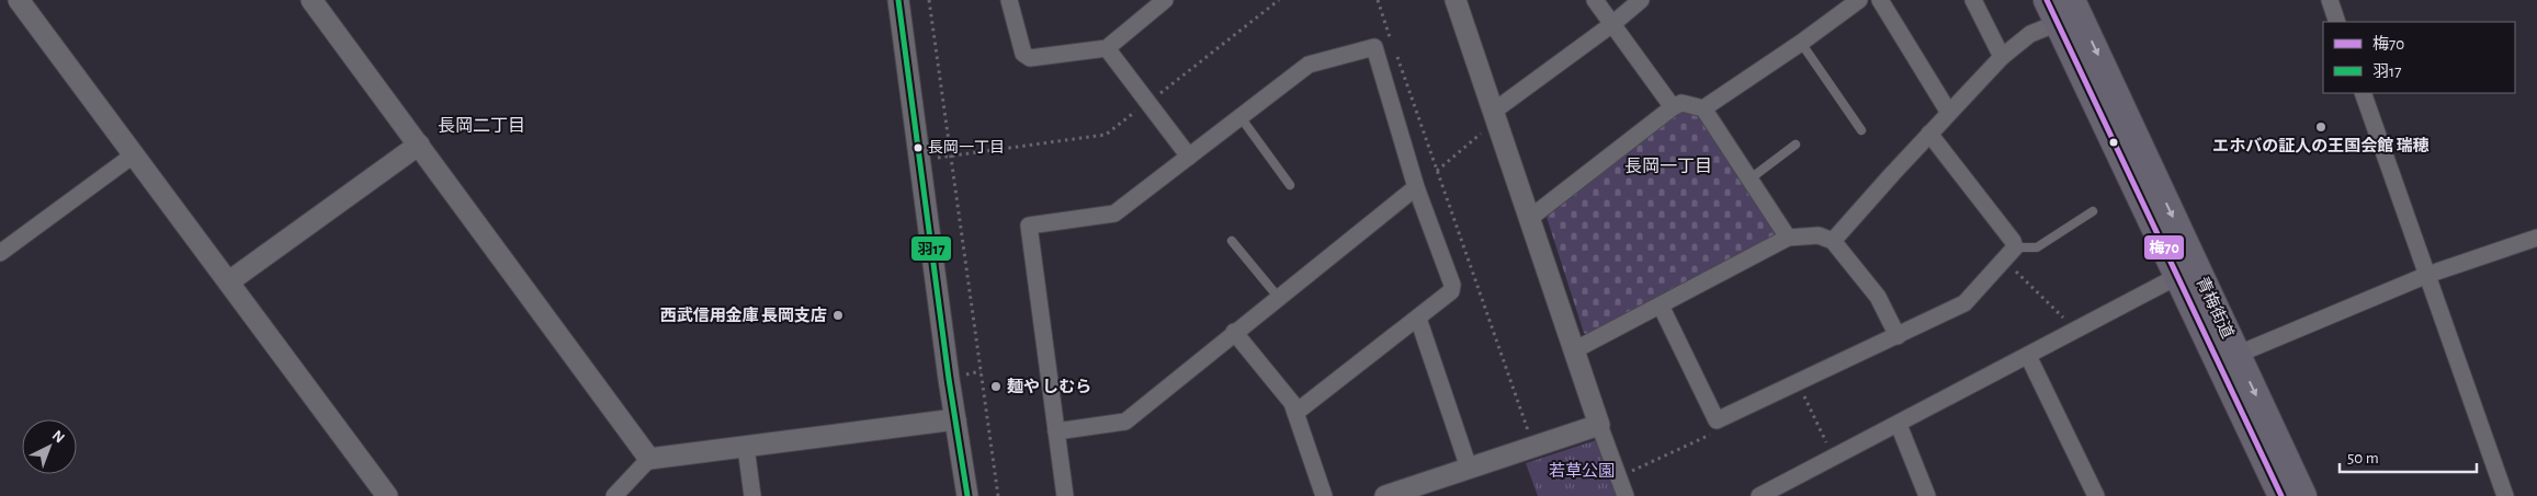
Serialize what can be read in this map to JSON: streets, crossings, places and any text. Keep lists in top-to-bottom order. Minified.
{"streets":{"main road":["青梅街道"]},"districts":["長岡二丁目","長岡一丁目"],"parks":["若草公園"],"places":["エホバの証人の王国会館 瑞穂","長岡一丁目","西武信用金庫 長岡支店","麺や しむら"],"lines":["transit line 梅70","transit line 羽17"],"legend":["梅70","羽17"],"scale_bar":"50 m","north":"top right"}
